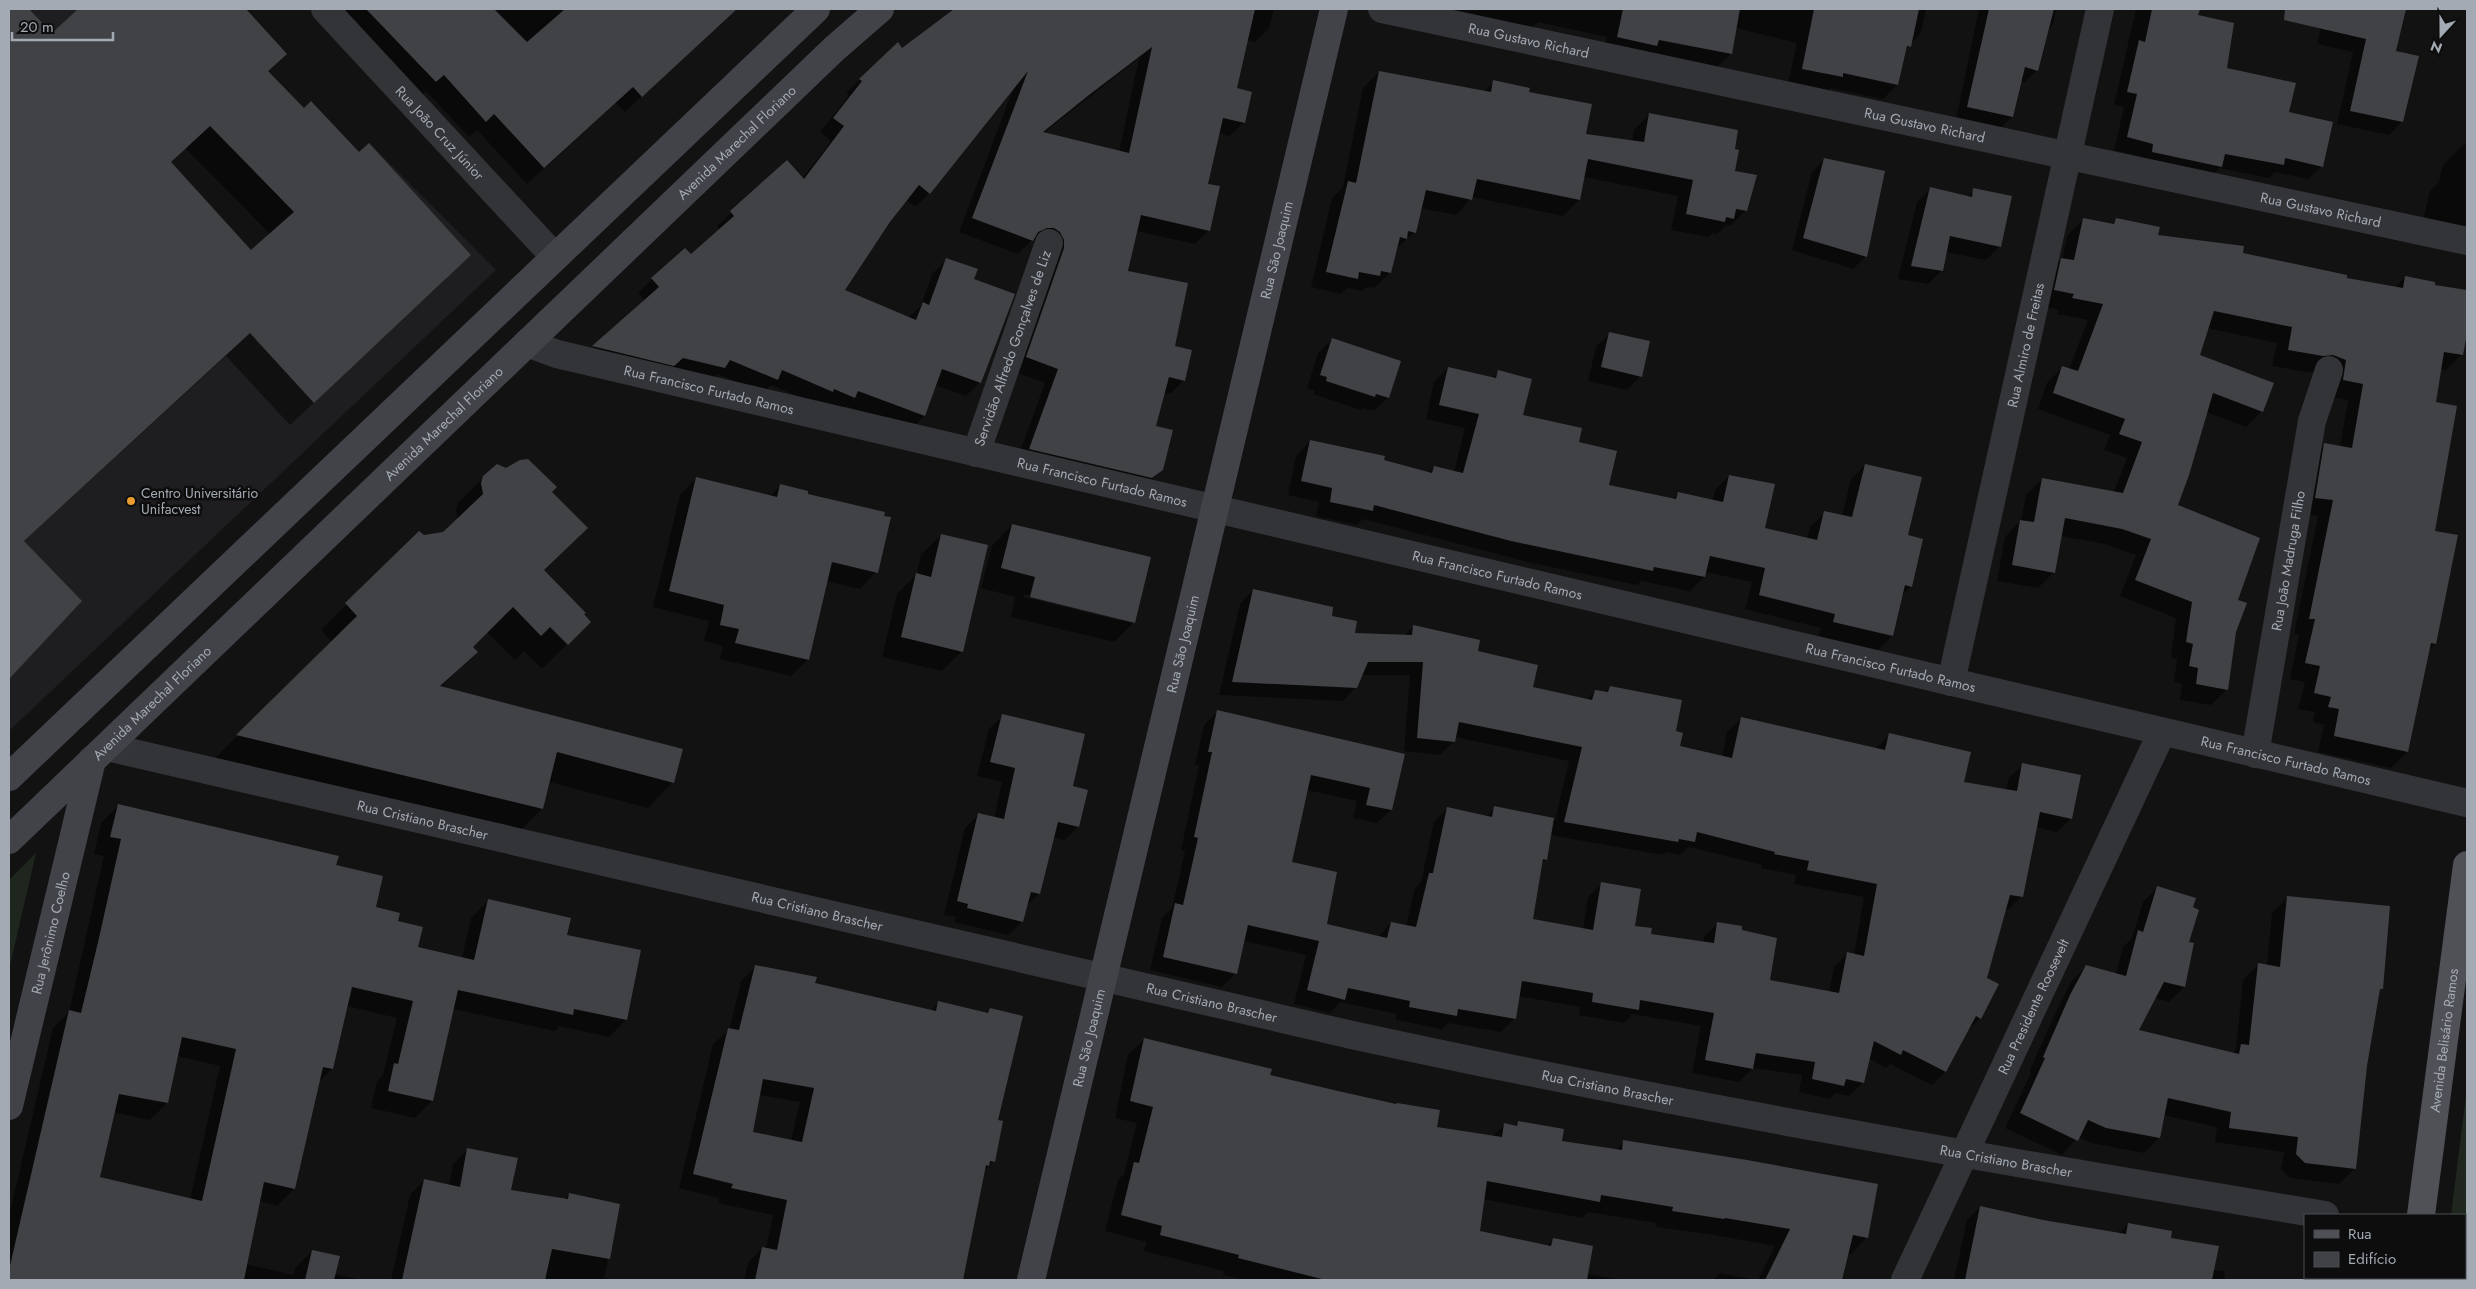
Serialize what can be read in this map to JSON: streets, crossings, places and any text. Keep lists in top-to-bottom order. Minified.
{"streets":{"main road":["Avenida Marechal Floriano","Rua São Joaquim","Rua Jerônimo Coelho","Avenida Belisário Ramos"],"street":["Rua Gustavo Richard","Rua João Cruz Júnior","Rua Almiro de Freitas","Servidão Alfredo Gonçalves de Liz","Rua Francisco Furtado Ramos","Rua João Madruga Filho","Rua Cristiano Brascher","Rua Presidente Roosevelt"]},"crossings":[["Rua Gustavo Richard","Rua Almiro de Freitas"],["Avenida Marechal Floriano","Rua Francisco Furtado Ramos"],["Avenida Marechal Floriano","Rua Cristiano Brascher"],["Avenida Marechal Floriano","Rua Jerônimo Coelho"],["Rua São Joaquim","Rua Francisco Furtado Ramos"],["Rua São Joaquim","Rua Cristiano Brascher"],["Rua Almiro de Freitas","Rua Francisco Furtado Ramos"],["Servidão Alfredo Gonçalves de Liz","Rua Francisco Furtado Ramos"],["Rua Francisco Furtado Ramos","Rua João Madruga Filho"],["Rua Francisco Furtado Ramos","Rua Presidente Roosevelt"],["Rua Cristiano Brascher","Rua Jerônimo Coelho"],["Rua Cristiano Brascher","Rua Presidente Roosevelt"]],"places":["Centro Universitário Unifacvest"],"legend":["Rua","Edifício"],"scale_bar":"20 m","north":"bottom"}
